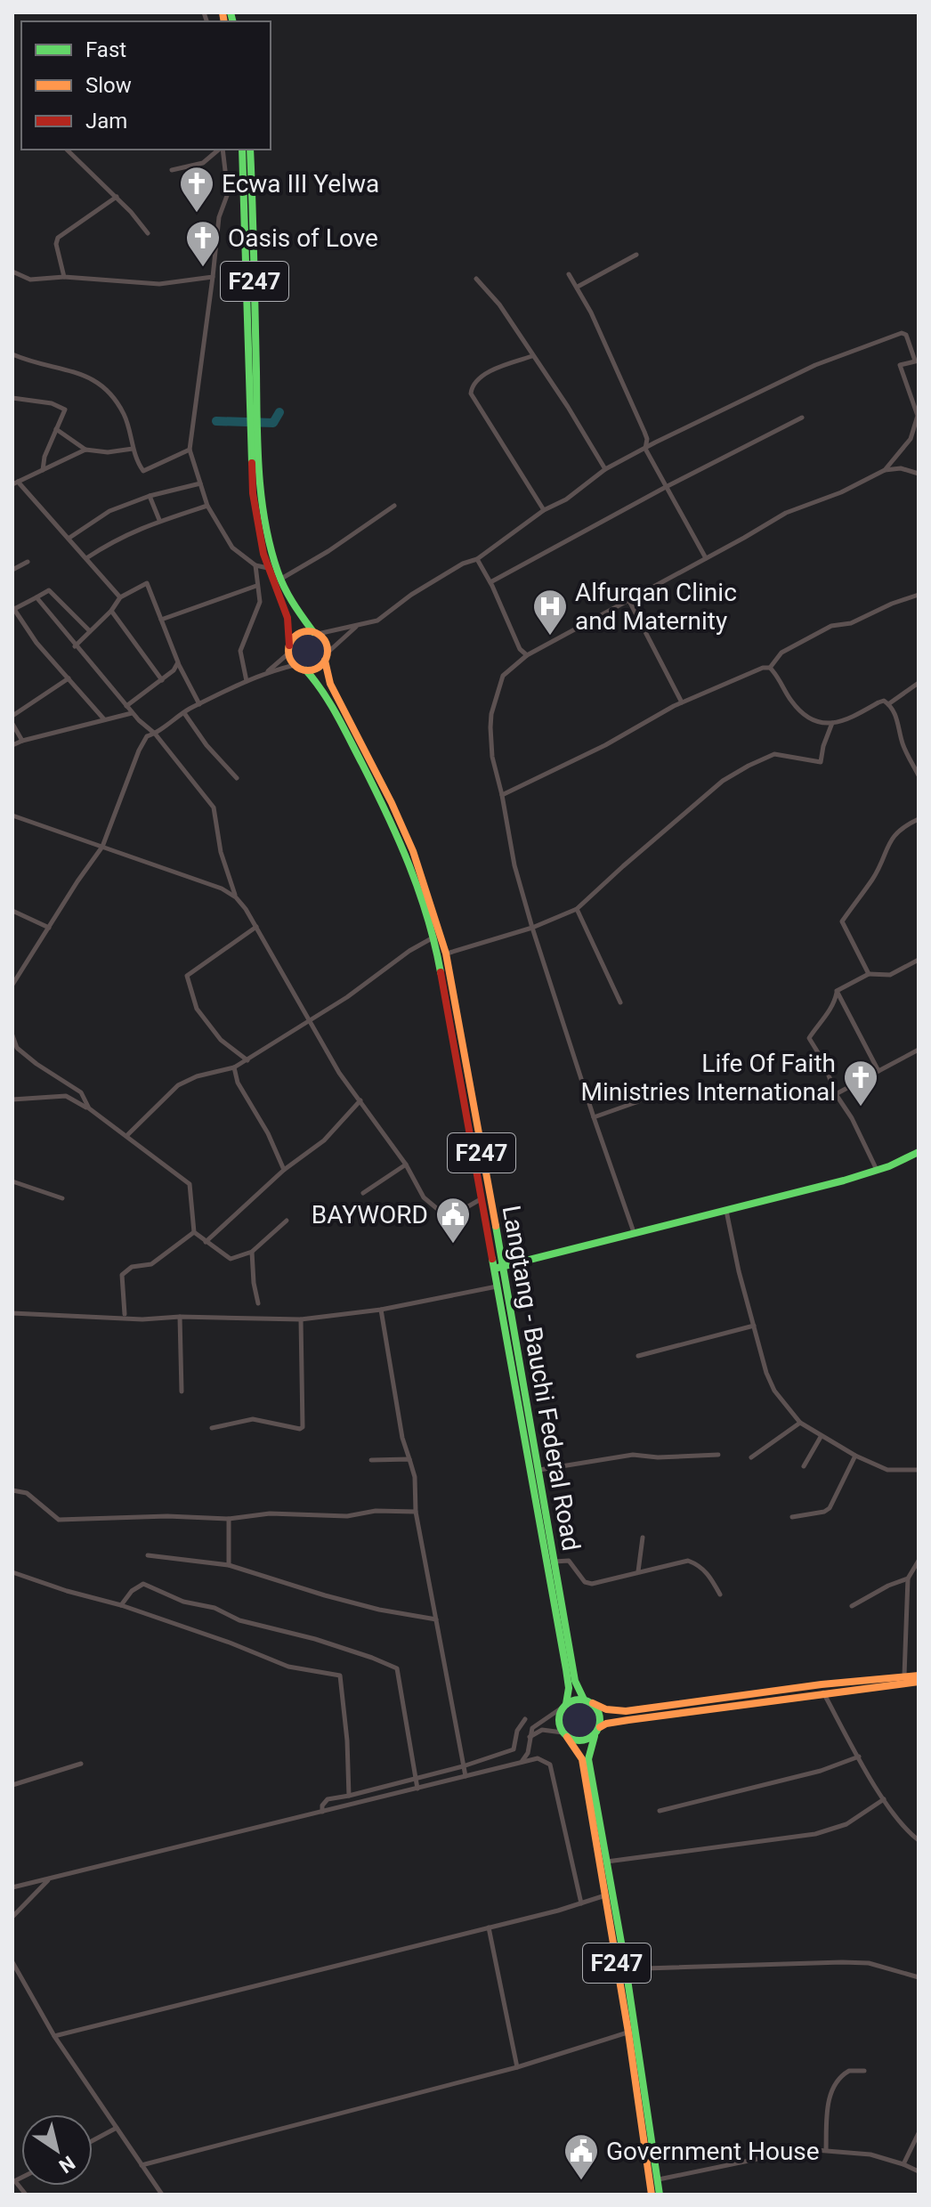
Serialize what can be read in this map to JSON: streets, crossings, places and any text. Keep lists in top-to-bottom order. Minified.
{"streets":{"main road":["F247","Langtang - Bauchi Federal Road"]},"crossings":[["F247","Langtang - Bauchi Federal Road"]],"places":{"church":["Ecwa III Yelwa","Oasis of Love","Life Of Faith Ministries International"],"hospital":["Alfurqan Clinic and Maternity"],"public building":["BAYWORD","Government House"]},"legend":["Fast","Slow","Jam"],"north":"bottom right"}
